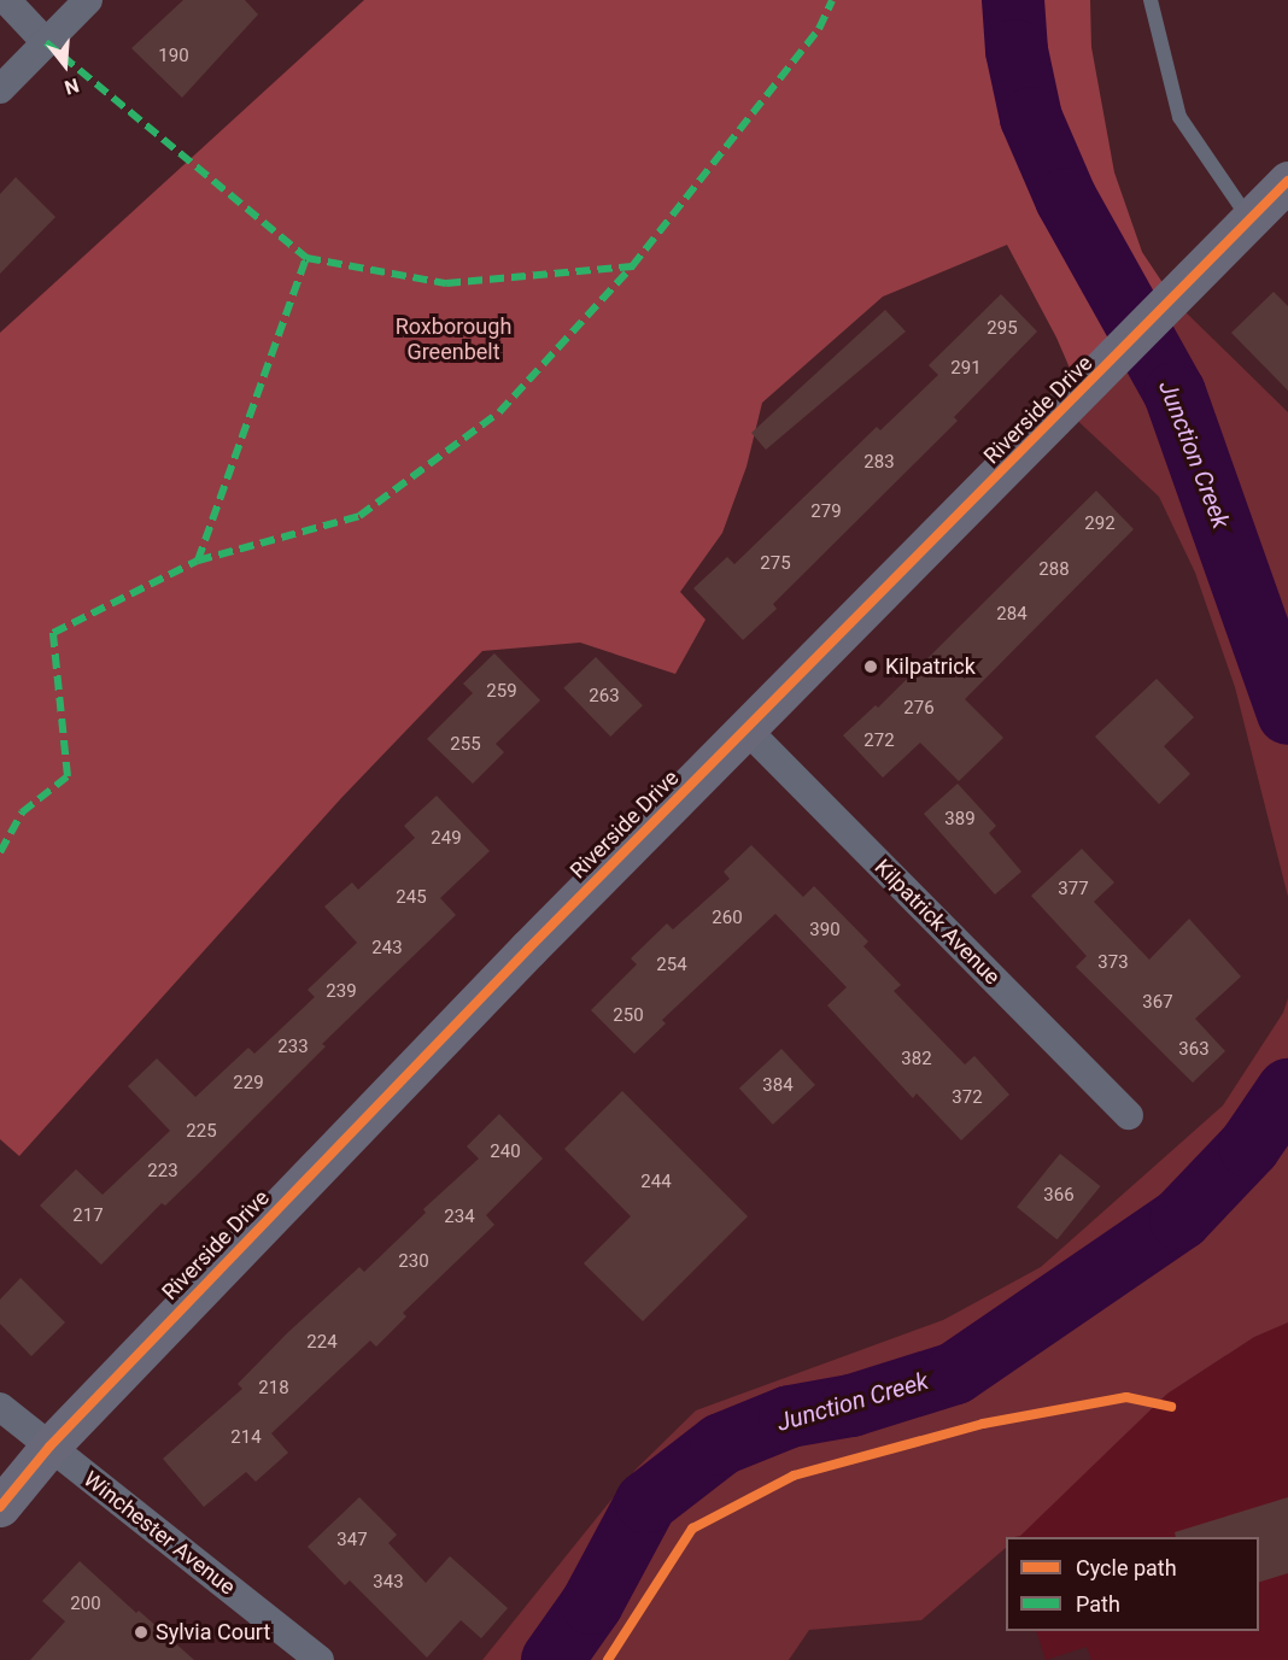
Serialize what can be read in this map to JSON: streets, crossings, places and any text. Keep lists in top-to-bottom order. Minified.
{"streets":{"street":["Riverside Drive","Kilpatrick Avenue","Winchester Avenue"]},"crossings":[["Riverside Drive","Kilpatrick Avenue"],["Riverside Drive","Winchester Avenue"]],"water":["Junction Creek"],"parks":["Roxborough Greenbelt"],"places":["Kilpatrick","Sylvia Court"],"house_numbers":["190","295","291","283","279","292","275","288","284","259","263","276","272","255","389","249","377","245","260","390","243","373","254","239","367","250","233","363","382","229","384","372","225","240","223","244","366","217","234","230","224","218","214","347","343","200"],"legend":["Cycle path","Path"],"north":"bottom"}
